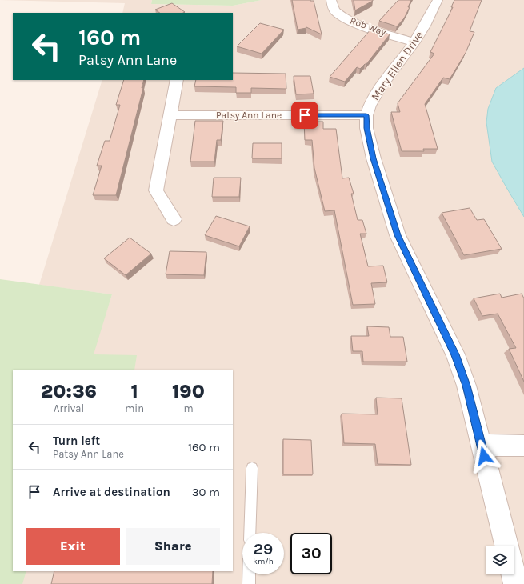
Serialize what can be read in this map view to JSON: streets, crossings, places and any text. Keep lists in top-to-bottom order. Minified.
{"streets":{"street":["Rob Way","Mary Ellen Drive","Patsy Ann Lane"]},"crossings":[["Rob Way","Mary Ellen Drive"],["Mary Ellen Drive","Patsy Ann Lane"]],"page":{"turn":["160 m","Patsy Ann Lane"],"eta":["20:36","Arrival","1","min","190","m"],"list":[{"name":"Turn left","note":"Patsy Ann Lane","value":"160 m"},{"name":"Arrive at destination","value":"30 m"}],"buttons":["Exit","Share"],"speed":"29 km/h","limit":"30"}}
